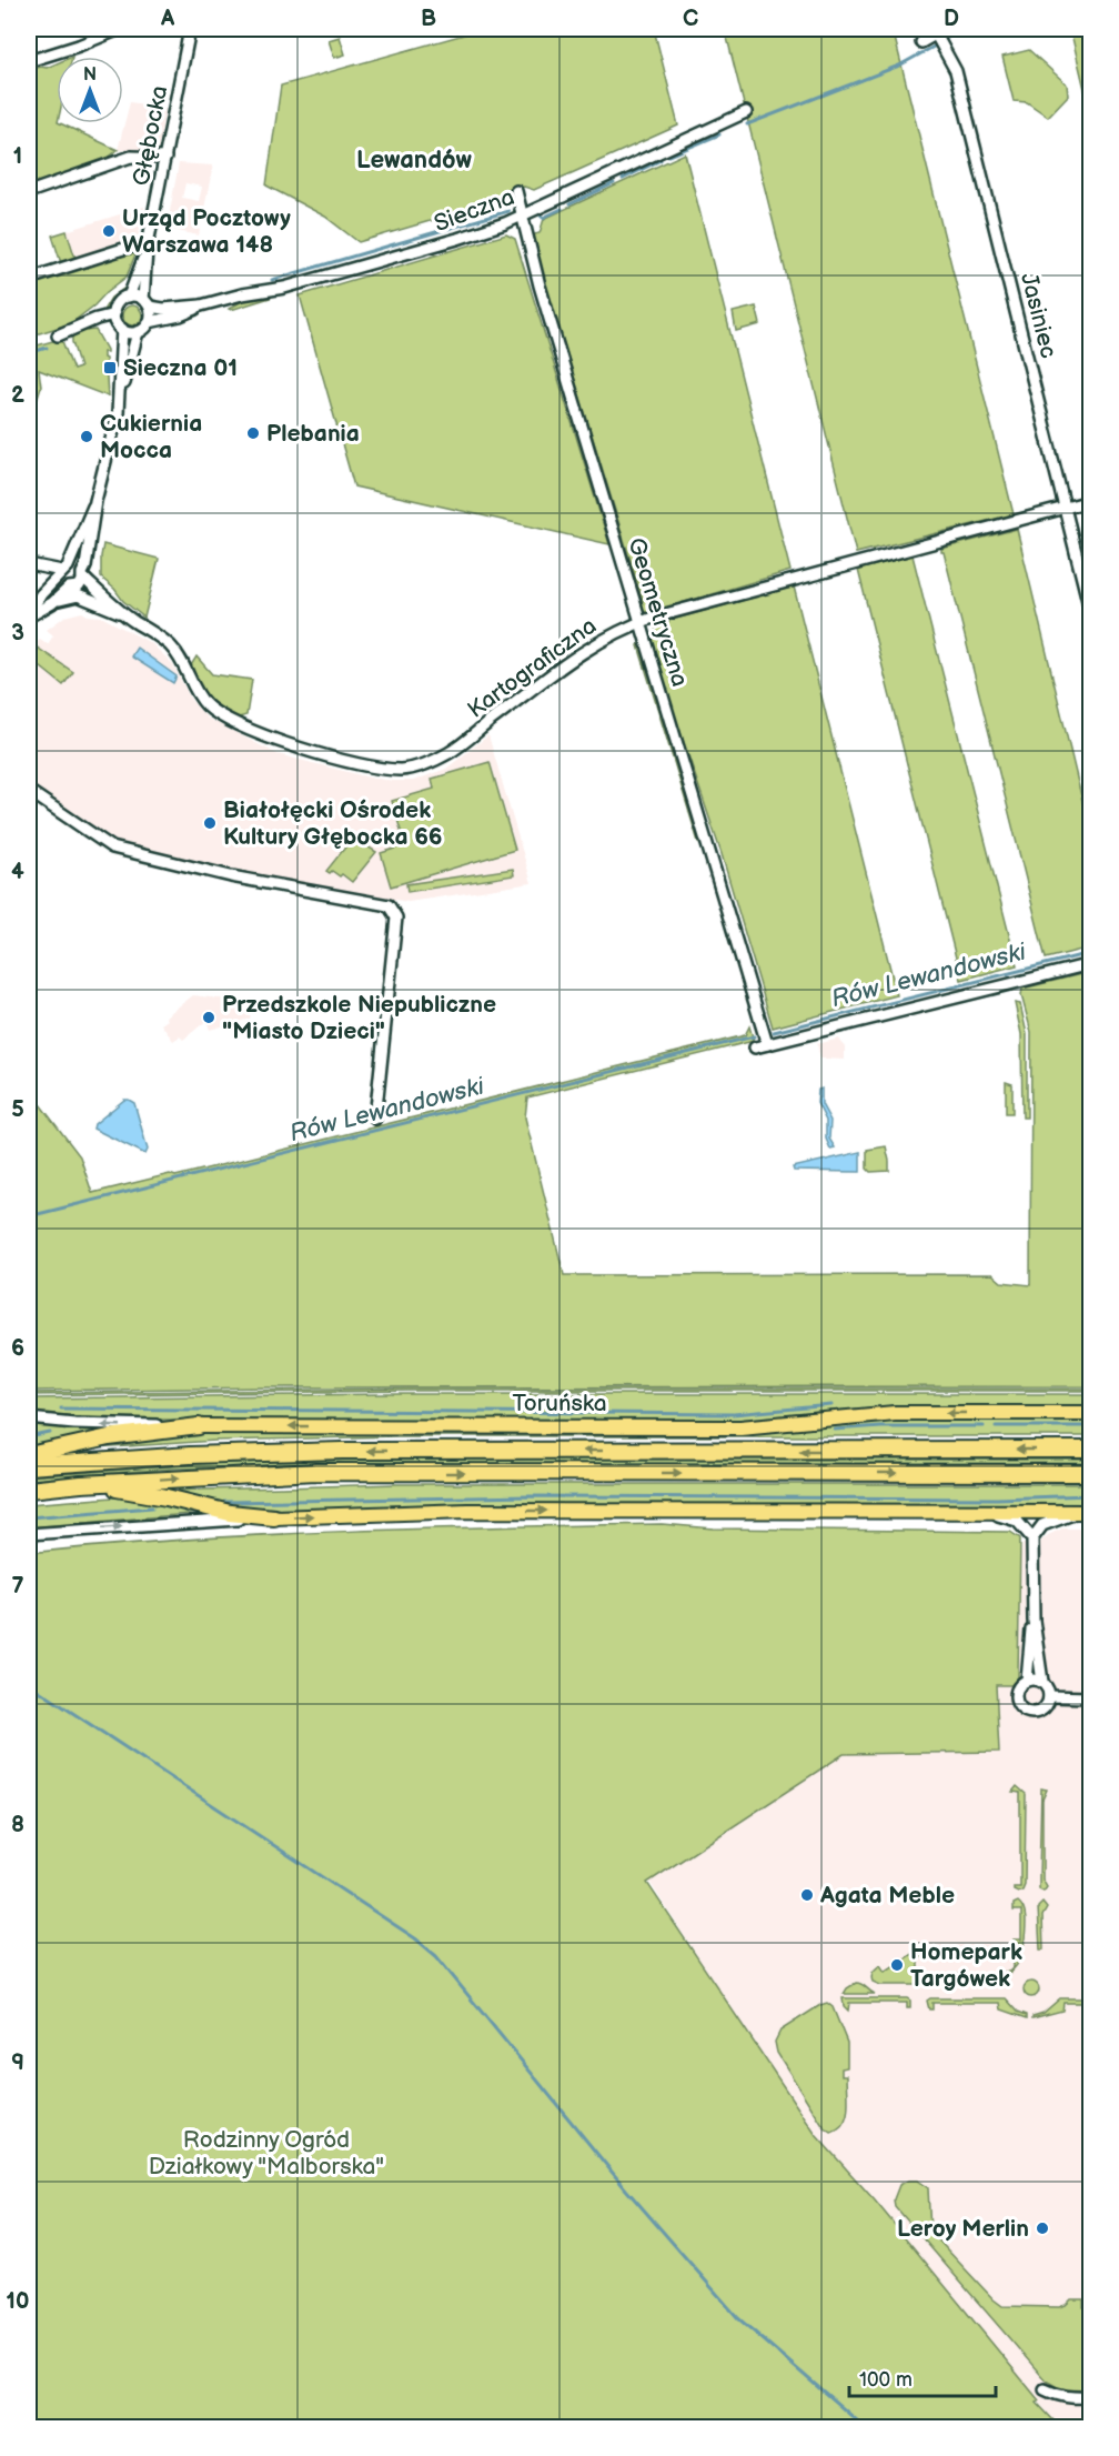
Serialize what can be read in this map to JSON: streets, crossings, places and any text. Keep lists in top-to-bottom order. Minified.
{"streets":{"highway":["Toruńska"],"street":["Głębocka","Sieczna","Jasiniec","Geometryczna","Kartograficzna"]},"crossings":[["Głębocka","Sieczna"],["Sieczna","Geometryczna"],["Jasiniec","Kartograficzna"],["Geometryczna","Kartograficzna"]],"districts":["Lewandów"],"water":["Rów Lewandowski"],"parks":["Rodzinny Ogród Działkowy \"Malborska\""],"places":{"other":["Urząd Pocztowy Warszawa 148","Plebania","Cukiernia Mocca","Białołęcki Ośrodek Kultury Głębocka 66","Przedszkole Niepubliczne \"Miasto Dzieci\"","Agata Meble","Homepark Targówek","Leroy Merlin"],"transit":["Sieczna 01"]},"scale_bar":"100 m","north":"top","grid":{"columns":["A","B","C","D"],"rows":["1","2","3","4","5","6","7","8","9","10"]}}
